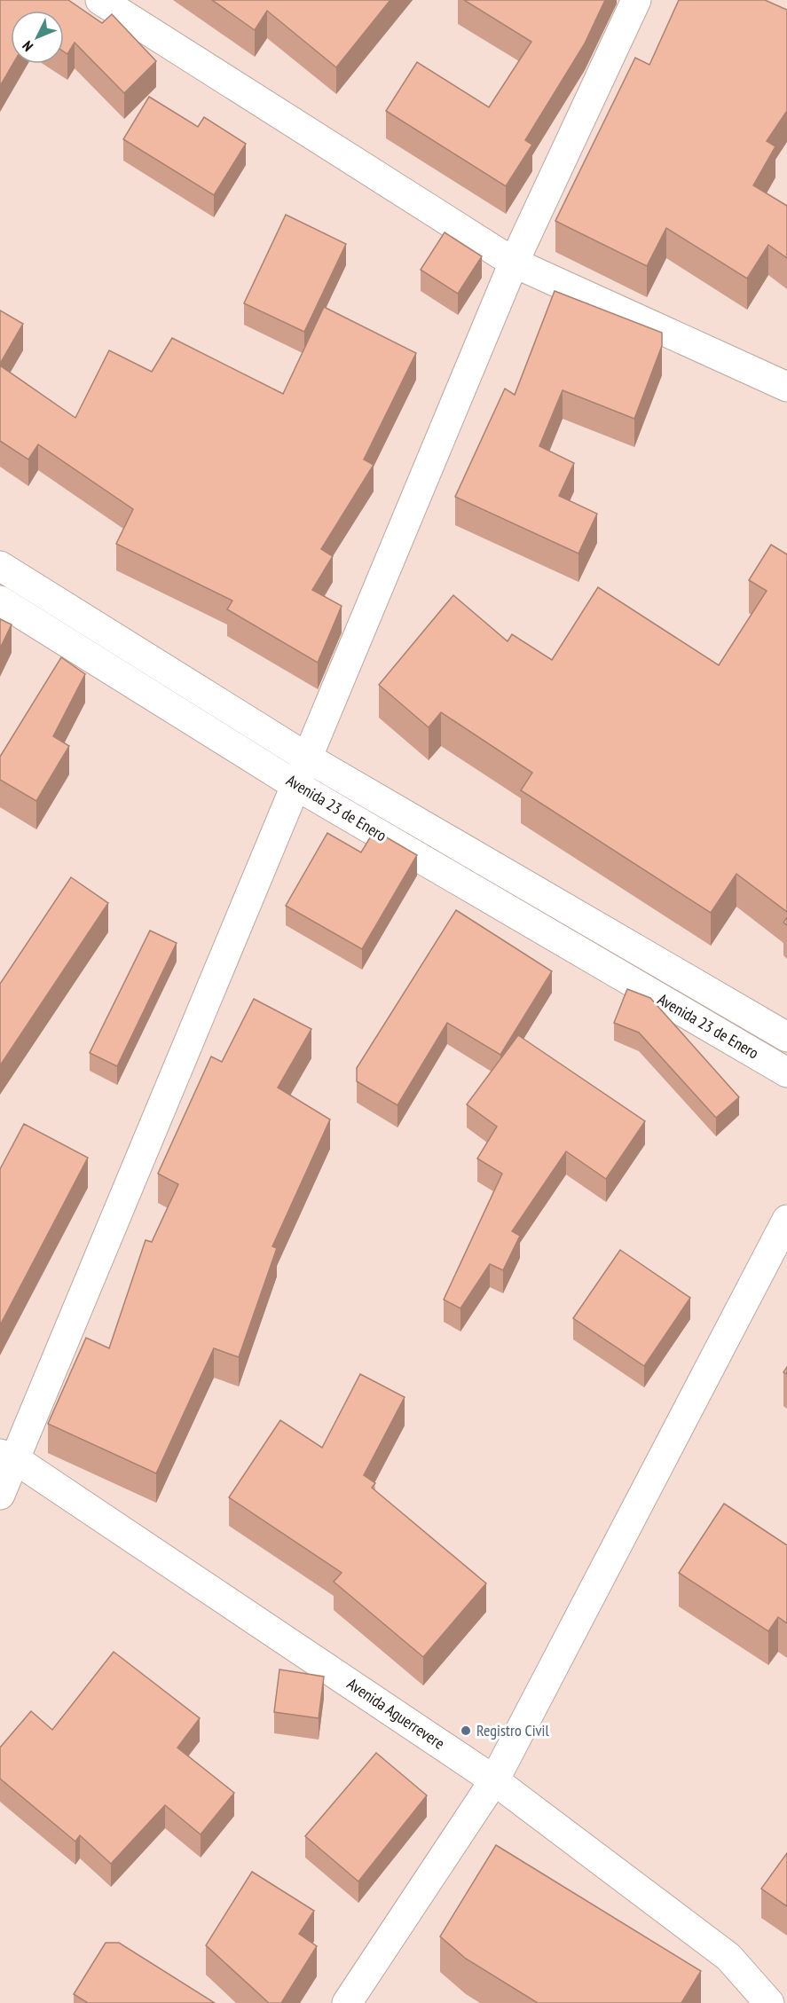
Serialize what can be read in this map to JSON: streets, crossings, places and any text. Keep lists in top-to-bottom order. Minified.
{"streets":{"street":["Avenida 23 de Enero","Avenida Aguerrevere"]},"places":["Registro Civil"],"north":"bottom left"}
